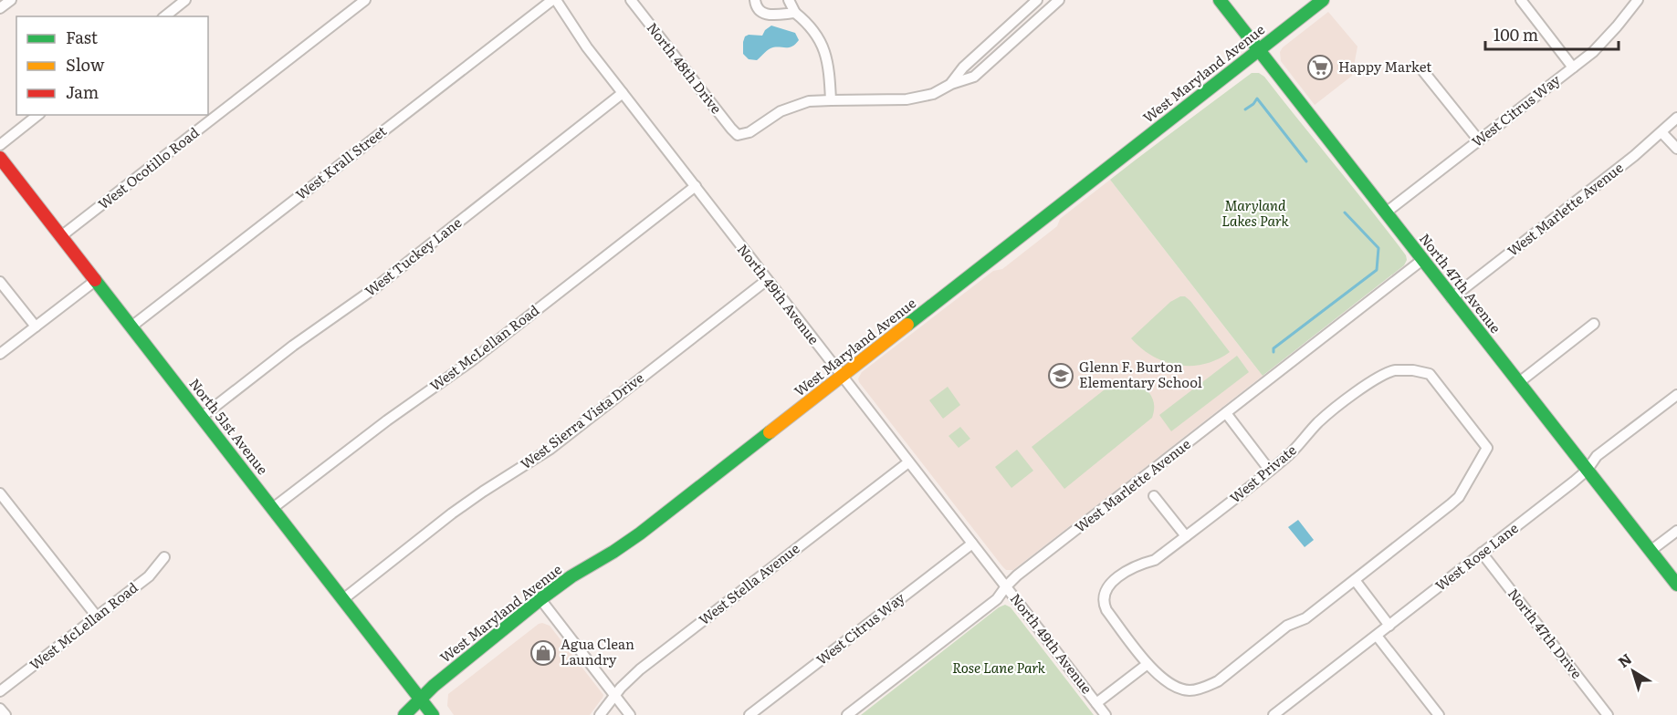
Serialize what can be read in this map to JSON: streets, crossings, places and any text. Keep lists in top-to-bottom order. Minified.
{"streets":{"street":["North 48th Drive","West Maryland Avenue","West Citrus Way","West Krall Street","West Ocotillo Road","West Marlette Avenue","West Tuckey Lane","North 47th Avenue","North 49th Avenue","West McLellan Road","West Sierra Vista Drive","North 51st Avenue","West Private","West Rose Lane","West Stella Avenue","North 47th Drive"]},"crossings":[["West Maryland Avenue","North 47th Avenue"],["West Maryland Avenue","North 49th Avenue"],["West Maryland Avenue","North 51st Avenue"],["West Citrus Way","North 47th Avenue"],["West Citrus Way","North 49th Avenue"],["West Krall Street","North 49th Avenue"],["West Krall Street","North 51st Avenue"],["West Ocotillo Road","North 51st Avenue"],["West Marlette Avenue","North 47th Avenue"],["West Marlette Avenue","North 49th Avenue"],["West Tuckey Lane","North 49th Avenue"],["West Tuckey Lane","North 51st Avenue"],["North 47th Avenue","West Rose Lane"],["North 49th Avenue","West McLellan Road"],["North 49th Avenue","West Sierra Vista Drive"],["North 49th Avenue","West Stella Avenue"],["West McLellan Road","North 51st Avenue"],["West Sierra Vista Drive","North 51st Avenue"],["West Rose Lane","North 47th Drive"]],"parks":["Maryland Lakes Park","Rose Lane Park"],"places":{"supermarket":["Happy Market"],"school or university":["Glenn F. Burton Elementary School"],"shop":["Agua Clean Laundry"]},"legend":["Fast","Slow","Jam"],"scale_bar":"100 m","north":"top left"}
